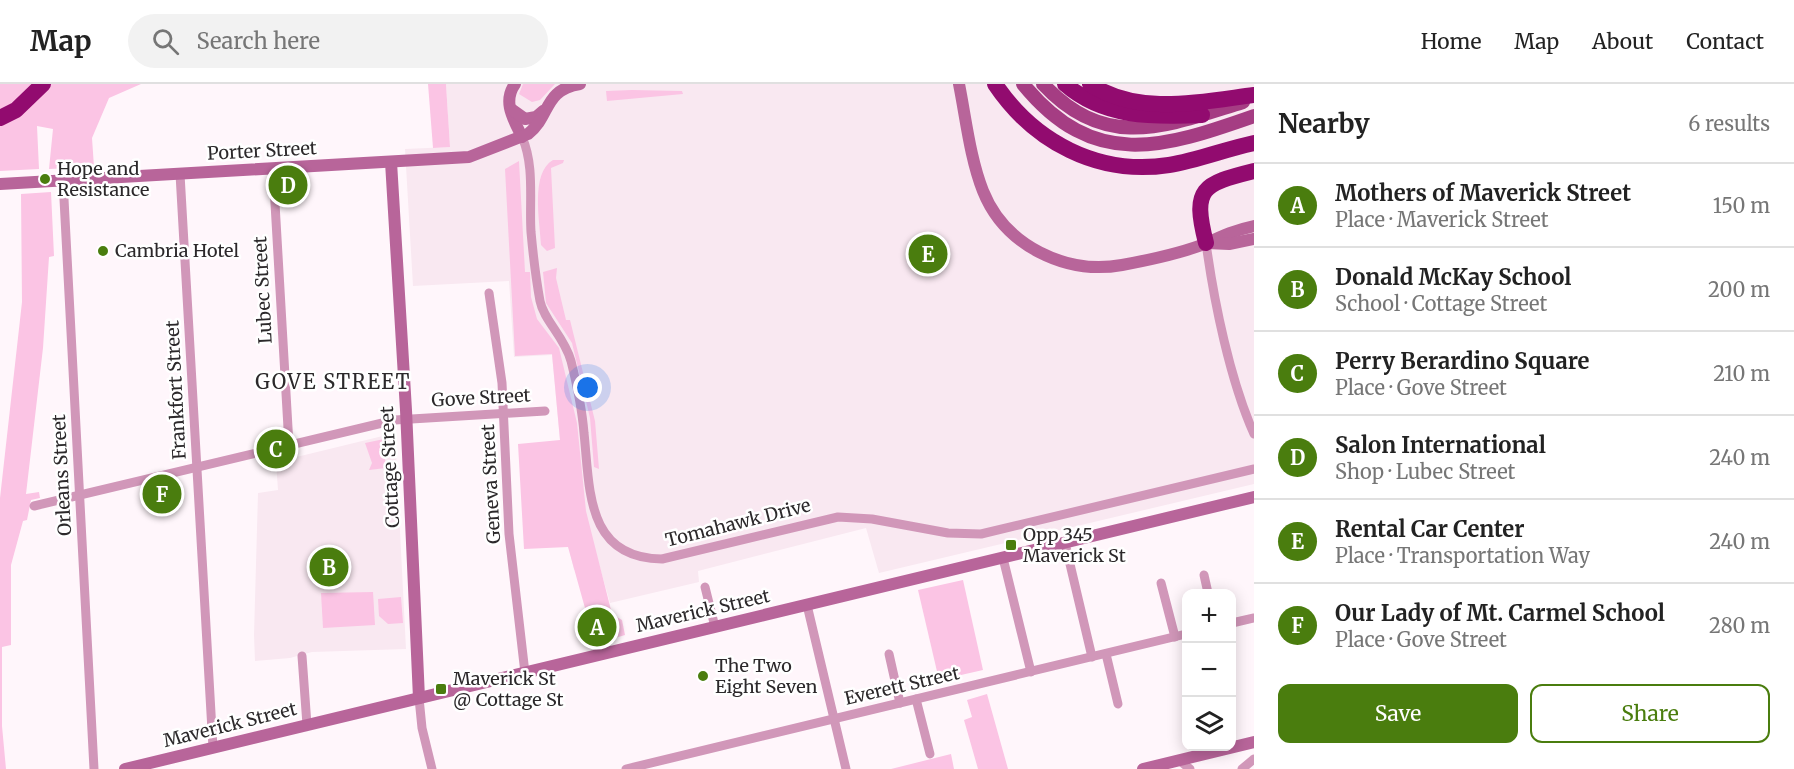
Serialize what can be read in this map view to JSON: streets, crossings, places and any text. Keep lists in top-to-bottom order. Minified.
{"streets":{"main road":["Porter Street","Cottage Street","Maverick Street"],"street":["Lubec Street","Frankfort Street","Gove Street","Orleans Street","Geneva Street","Tomahawk Drive","Everett Street"]},"crossings":[["Porter Street","Lubec Street"],["Porter Street","Frankfort Street"],["Porter Street","Cottage Street"],["Porter Street","Orleans Street"],["Porter Street","Tomahawk Drive"],["Lubec Street","Gove Street"],["Frankfort Street","Gove Street"],["Frankfort Street","Maverick Street"],["Gove Street","Cottage Street"],["Gove Street","Orleans Street"],["Gove Street","Geneva Street"],["Cottage Street","Maverick Street"],["Geneva Street","Maverick Street"]],"districts":["GOVE STREET"],"places":{"other":["Hope and Resistance","Cambria Hotel","The Two Eight Seven"],"transit":["Opp 345 Maverick St","Maverick St @ Cottage St"]},"page":{"header":"Map","search":"Search here","nav":["Home","Map","About","Contact"],"heading":["Nearby","6 results"],"list":[{"mark":"A","name":"Mothers of Maverick Street","note":"Place · Maverick Street","value":"150 m"},{"mark":"B","name":"Donald McKay School","note":"School · Cottage Street","value":"200 m"},{"mark":"C","name":"Perry Berardino Square","note":"Place · Gove Street","value":"210 m"},{"mark":"D","name":"Salon International","note":"Shop · Lubec Street","value":"240 m"},{"mark":"E","name":"Rental Car Center","note":"Place · Transportation Way","value":"240 m"},{"mark":"F","name":"Our Lady of Mt. Carmel School","note":"Place · Gove Street","value":"280 m"}],"pins":["D","E","C","F","B","A"],"map_buttons":["+","−"],"buttons":["Save","Share"]}}
